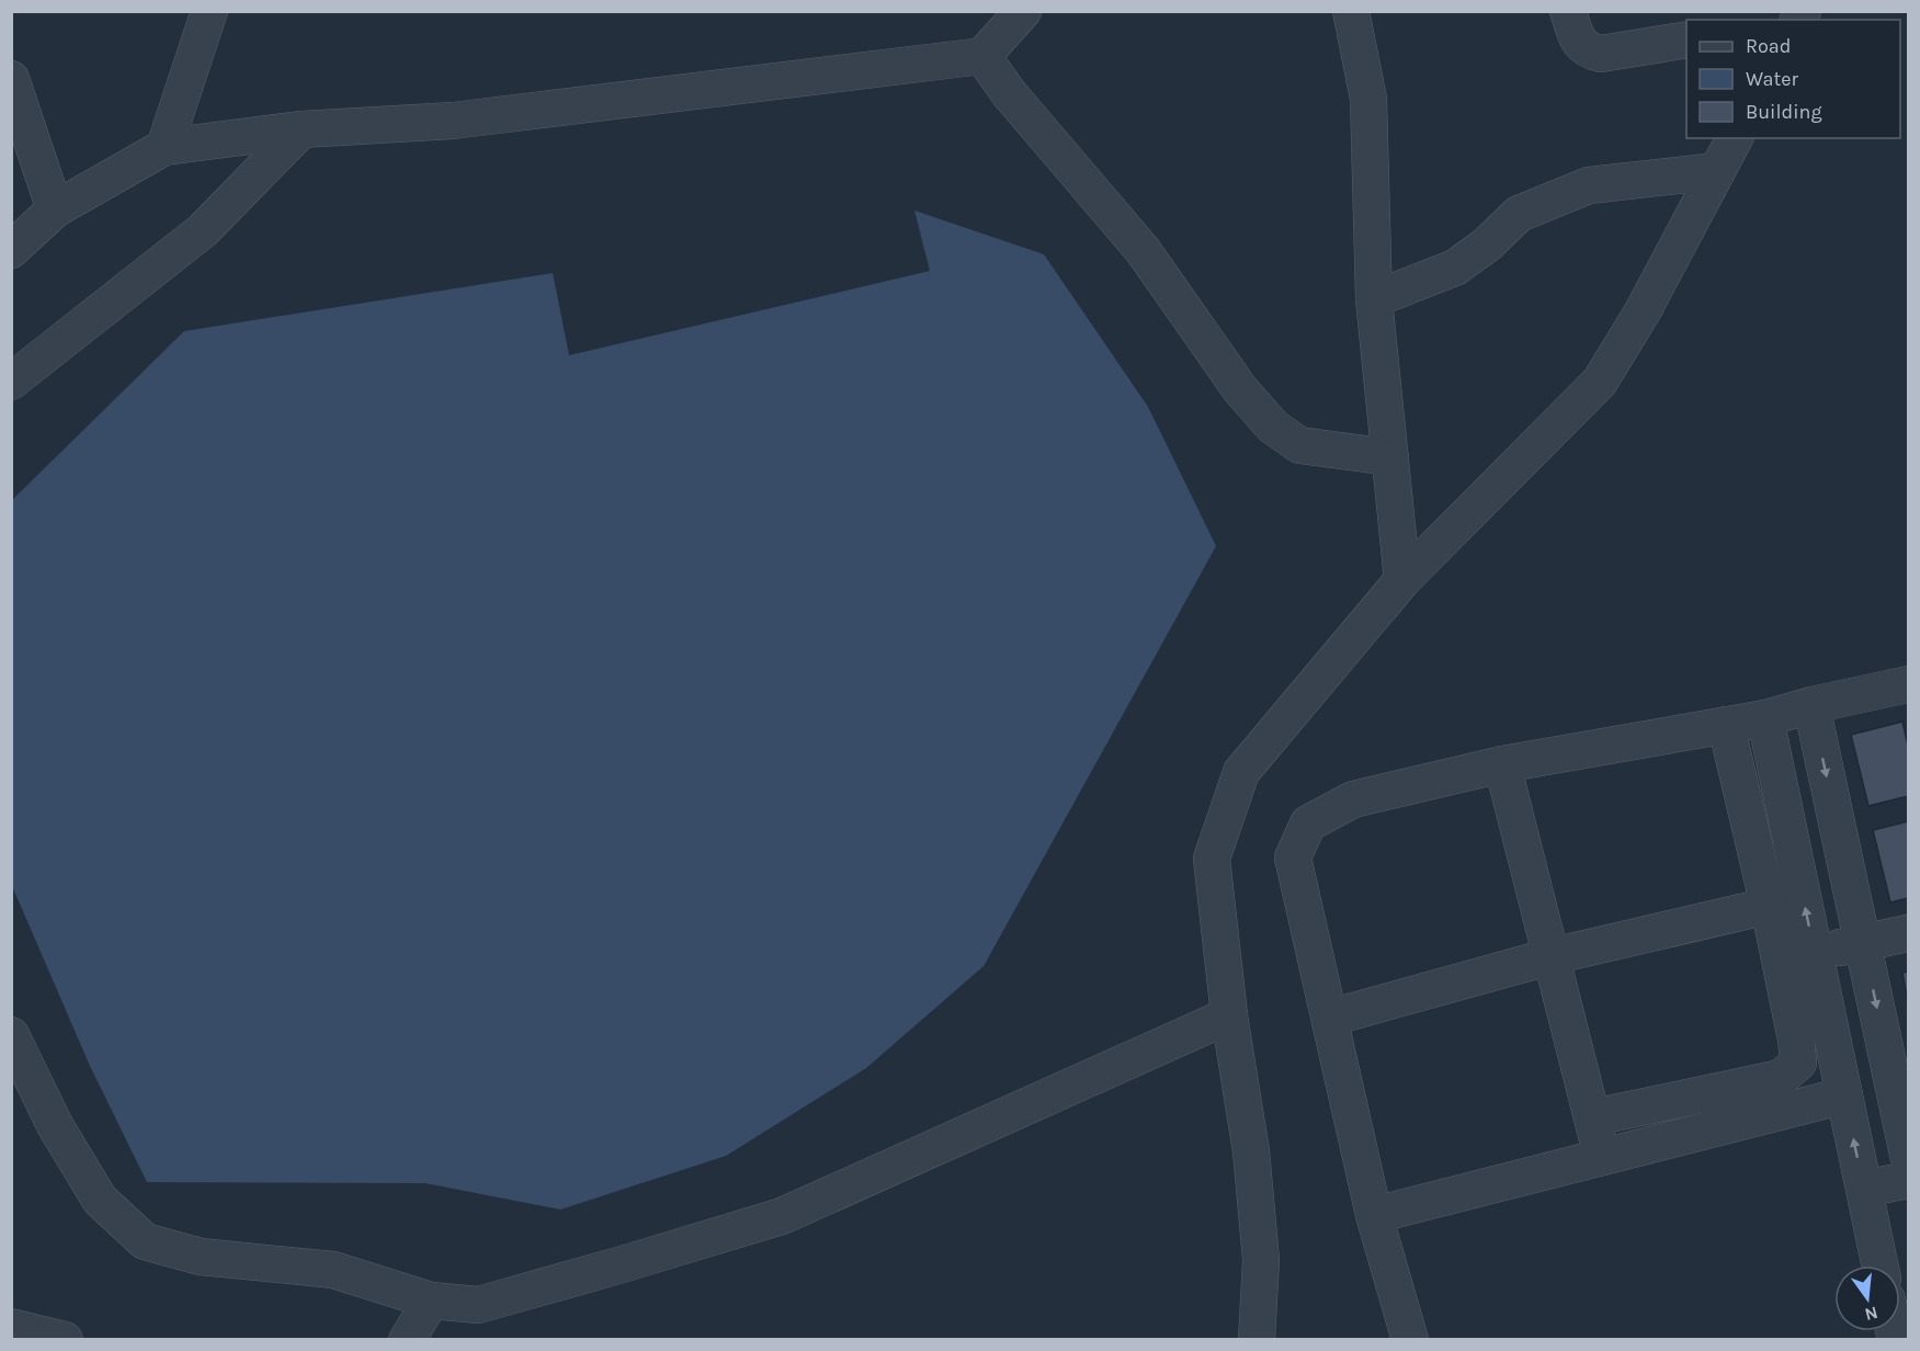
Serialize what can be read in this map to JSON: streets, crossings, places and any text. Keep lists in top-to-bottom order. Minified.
{"legend":["Road","Water","Building"],"north":"bottom"}
